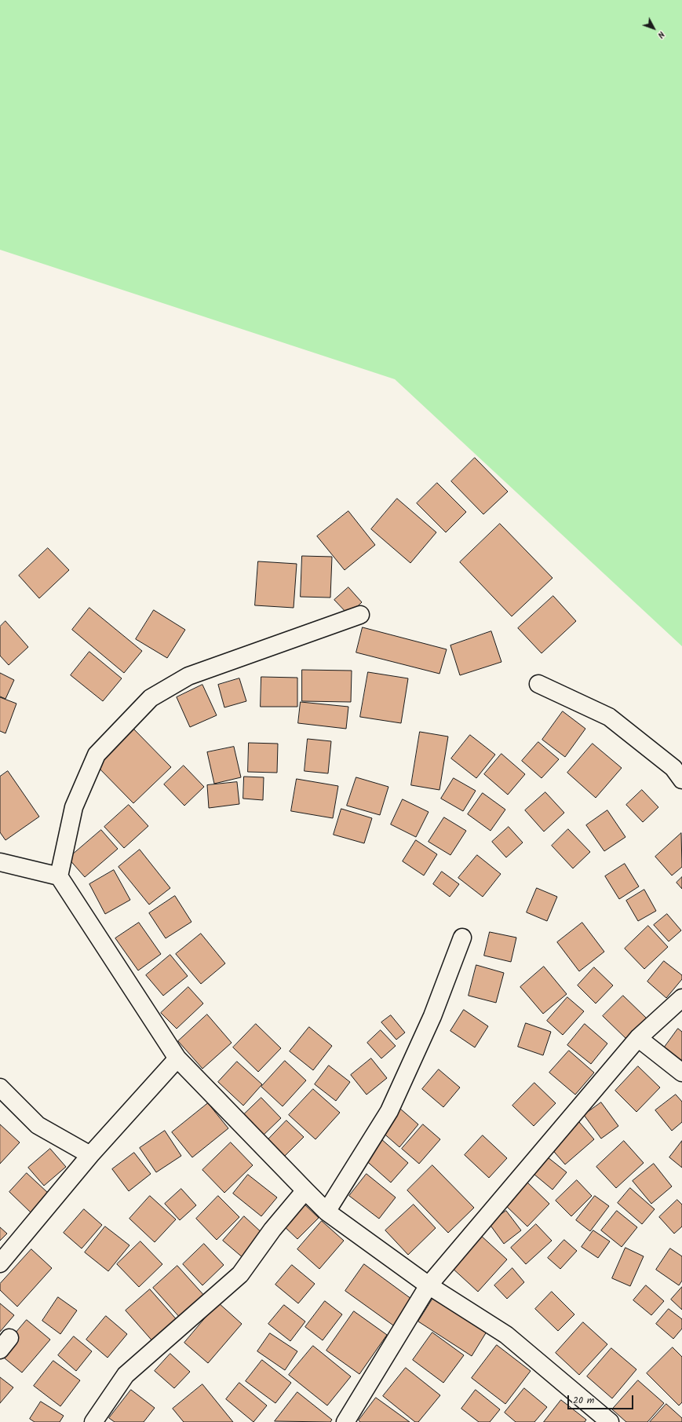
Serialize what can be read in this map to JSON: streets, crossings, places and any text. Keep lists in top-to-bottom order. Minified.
{"scale_bar":"20 m","north":"bottom right"}
